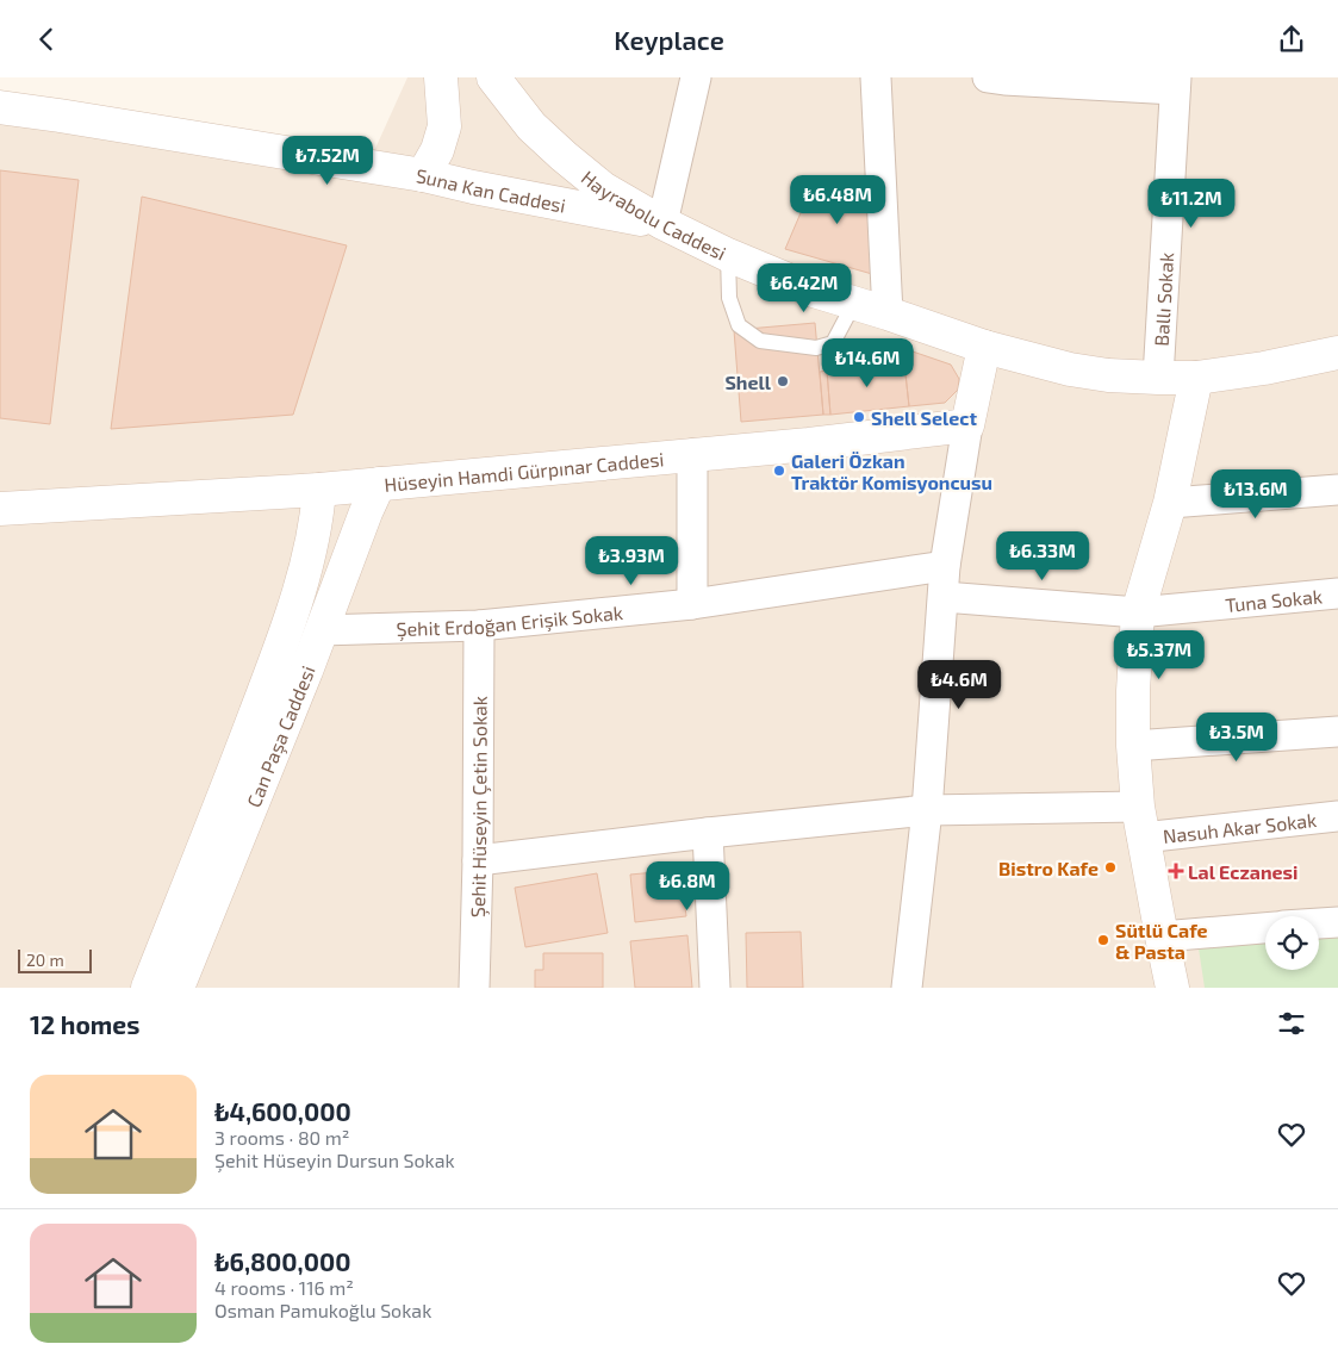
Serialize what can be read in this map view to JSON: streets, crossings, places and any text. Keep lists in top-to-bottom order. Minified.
{"streets":{"street":["Suna Kan Caddesi","Hayrabolu Caddesi","Ballı Sokak","Hüseyin Hamdi Gürpınar Caddesi","Tuna Sokak","Şehit Erdoğan Erişik Sokak","Can Paşa Caddesi","Şehit Hüseyin Çetin Sokak","Nasuh Akar Sokak"]},"crossings":[["Suna Kan Caddesi","Hayrabolu Caddesi"],["Hayrabolu Caddesi","Ballı Sokak"],["Hüseyin Hamdi Gürpınar Caddesi","Can Paşa Caddesi"],["Şehit Erdoğan Erişik Sokak","Can Paşa Caddesi"],["Şehit Erdoğan Erişik Sokak","Şehit Hüseyin Çetin Sokak"],["Şehit Hüseyin Çetin Sokak","Nasuh Akar Sokak"]],"places":{"other":["Shell","Shell Select","Galeri Özkan Traktör Komisyoncusu","Bistro Kafe","Sütlü Cafe & Pasta"],"health":["Lal Eczanesi"]},"scale_bar":"20 m","page":{"header":"Keyplace","price":["₺7.52M","₺6.48M","₺11.2M","₺6.42M","₺14.6M","₺13.6M","₺6.33M","₺3.93M","₺5.37M","₺4.6M","₺3.5M","₺6.8M"],"scale":"20 m","heading":"12 homes","list":[{"name":"₺4,600,000","note":"3 rooms · 80 m² · Şehit Hüseyin Dursun Sokak"},{"name":"₺6,800,000","note":"4 rooms · 116 m² · Osman Pamukoğlu Sokak"}]}}
